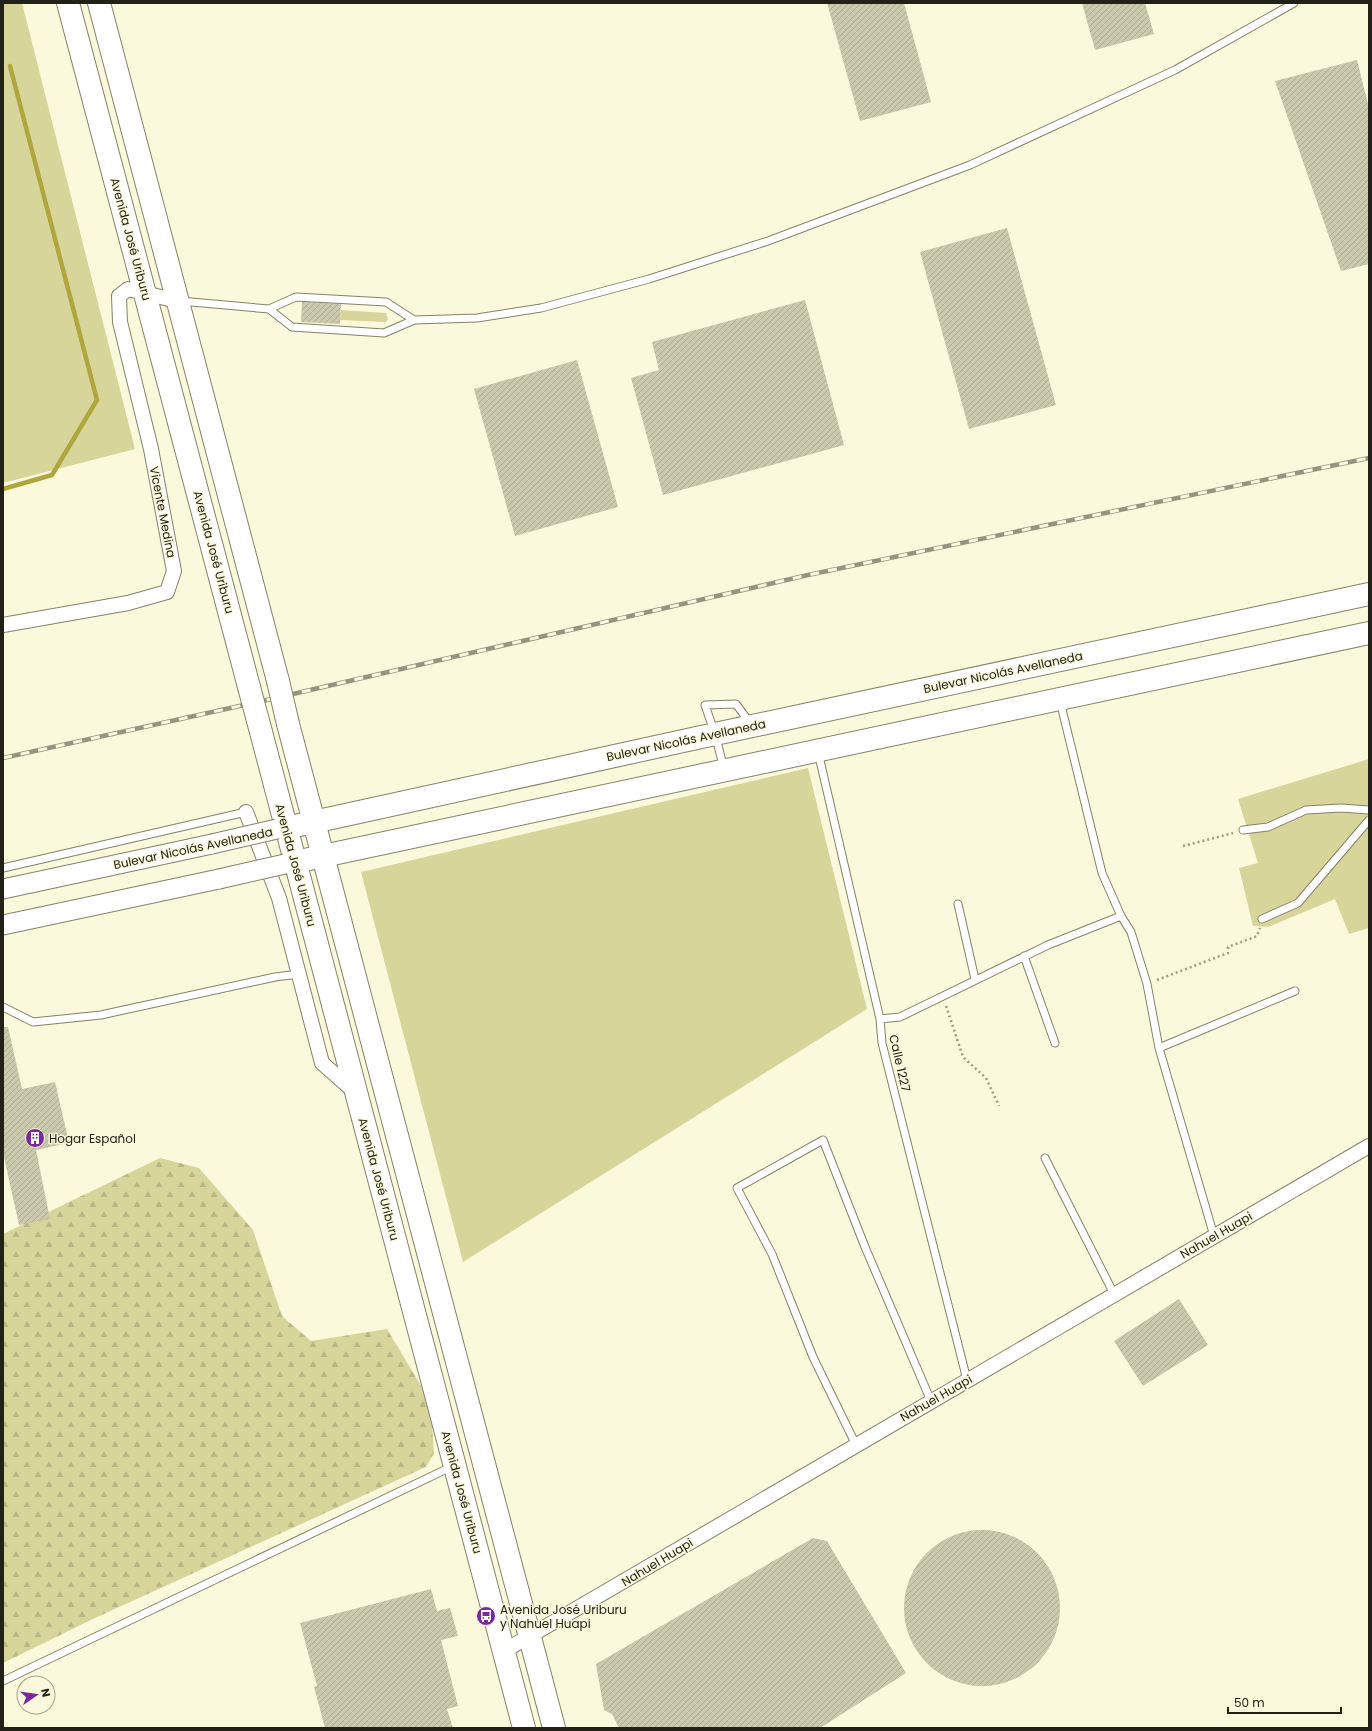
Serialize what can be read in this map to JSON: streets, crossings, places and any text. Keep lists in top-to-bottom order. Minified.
{"streets":{"main road":["Avenida José Uriburu","Bulevar Nicolás Avellaneda"],"street":["Vicente Medina","Nahuel Huapi"],"lane":["Calle 1227"]},"crossings":[["Avenida José Uriburu","Vicente Medina"],["Avenida José Uriburu","Bulevar Nicolás Avellaneda"],["Avenida José Uriburu","Nahuel Huapi"],["Calle 1227","Nahuel Huapi"]],"places":{"building":["Hogar Español"],"bus stop":["Avenida José Uriburu y Nahuel Huapi"]},"scale_bar":"50 m","north":"right"}
